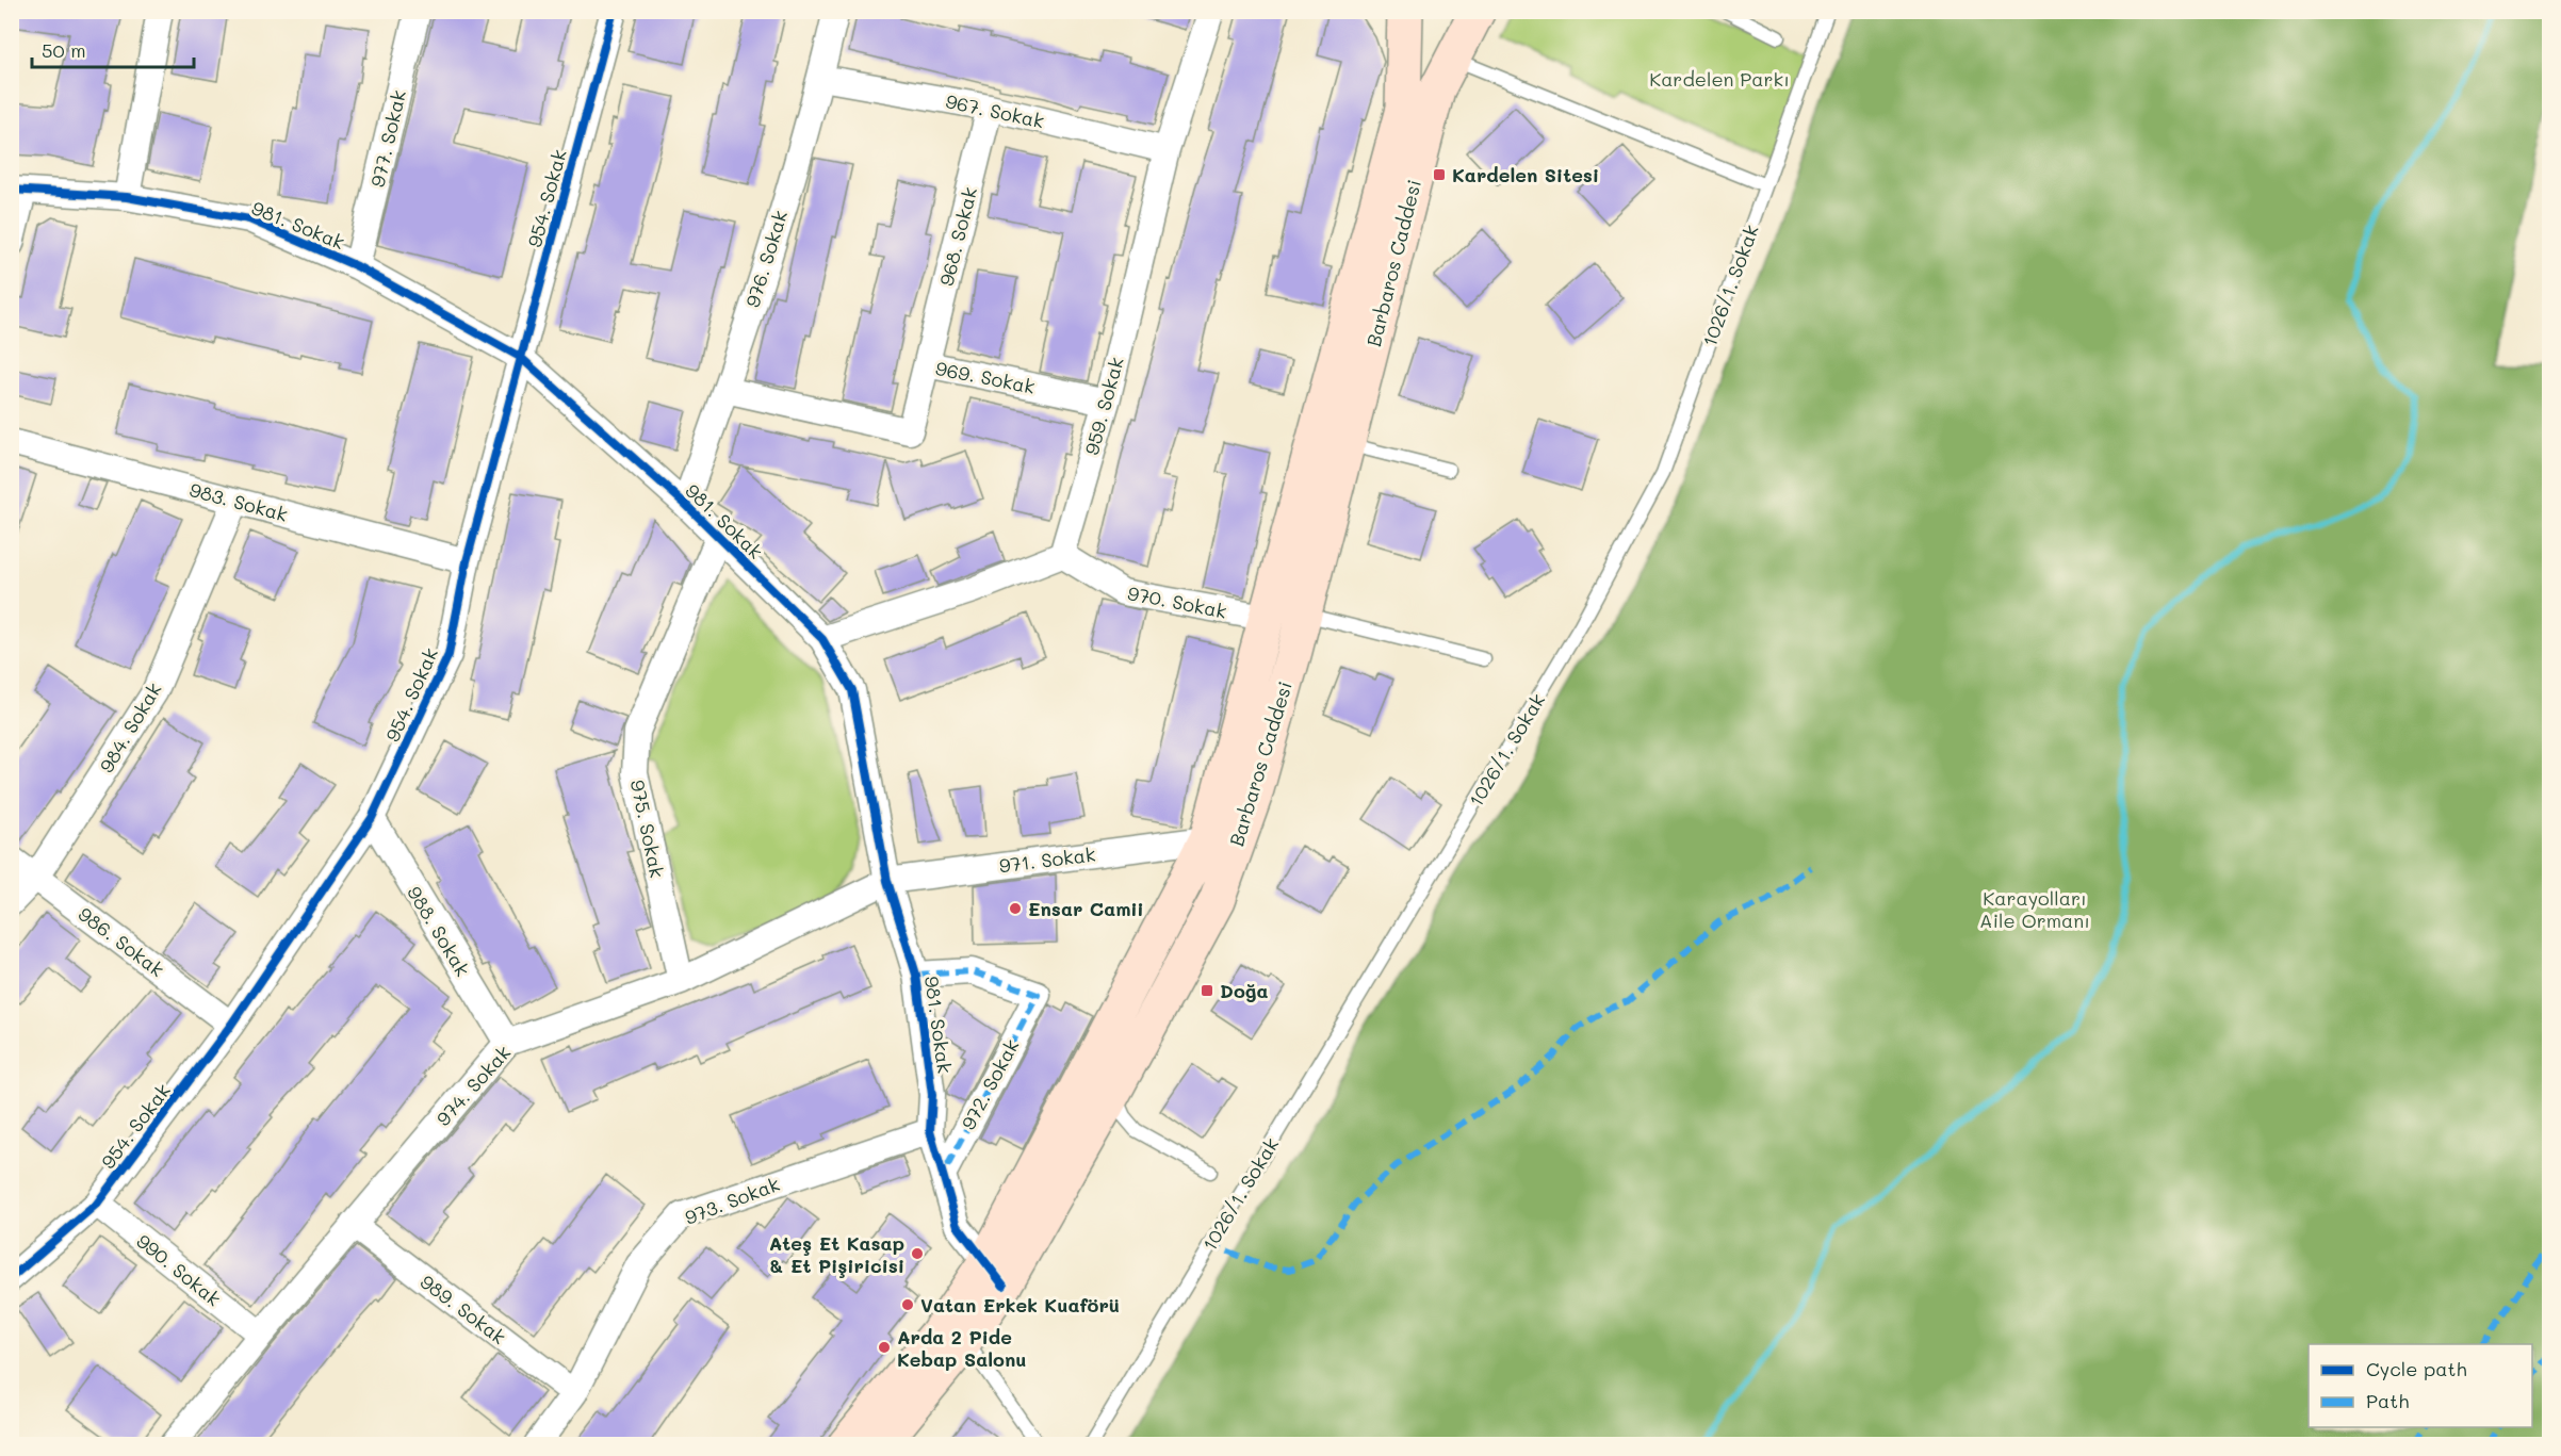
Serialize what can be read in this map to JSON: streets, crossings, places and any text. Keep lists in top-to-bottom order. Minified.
{"streets":{"main road":["Barbaros Caddesi"],"street":["967. Sokak","977. Sokak","954. Sokak","981. Sokak","968. Sokak","976. Sokak","969. Sokak","959. Sokak","983. Sokak","970. Sokak","984. Sokak","975. Sokak","971. Sokak","988. Sokak","986. Sokak","972. Sokak","974. Sokak","973. Sokak","990. Sokak","989. Sokak"],"lane":["1026/1. Sokak"]},"crossings":[["967. Sokak","968. Sokak"],["967. Sokak","976. Sokak"],["967. Sokak","959. Sokak"],["977. Sokak","981. Sokak"],["954. Sokak","981. Sokak"],["954. Sokak","983. Sokak"],["954. Sokak","988. Sokak"],["954. Sokak","986. Sokak"],["954. Sokak","990. Sokak"],["981. Sokak","976. Sokak"],["981. Sokak","Barbaros Caddesi"],["981. Sokak","975. Sokak"],["981. Sokak","971. Sokak"],["981. Sokak","972. Sokak"],["981. Sokak","974. Sokak"],["981. Sokak","973. Sokak"],["968. Sokak","969. Sokak"],["976. Sokak","969. Sokak"],["Barbaros Caddesi","970. Sokak"],["Barbaros Caddesi","971. Sokak"],["969. Sokak","959. Sokak"],["959. Sokak","970. Sokak"],["983. Sokak","984. Sokak"],["984. Sokak","986. Sokak"],["975. Sokak","974. Sokak"],["971. Sokak","974. Sokak"],["988. Sokak","974. Sokak"],["974. Sokak","990. Sokak"],["974. Sokak","989. Sokak"],["973. Sokak","989. Sokak"]],"parks":["Kardelen Parkı","Karayolları Aile Ormanı"],"places":{"transit":["Kardelen Sitesi","Doğa"],"other":["Ensar Camii","Ateş Et Kasap & Et Pişiricisi","Vatan Erkek Kuaförü","Arda 2 Pide Kebap Salonu"]},"legend":["Cycle path","Path"],"scale_bar":"50 m"}
